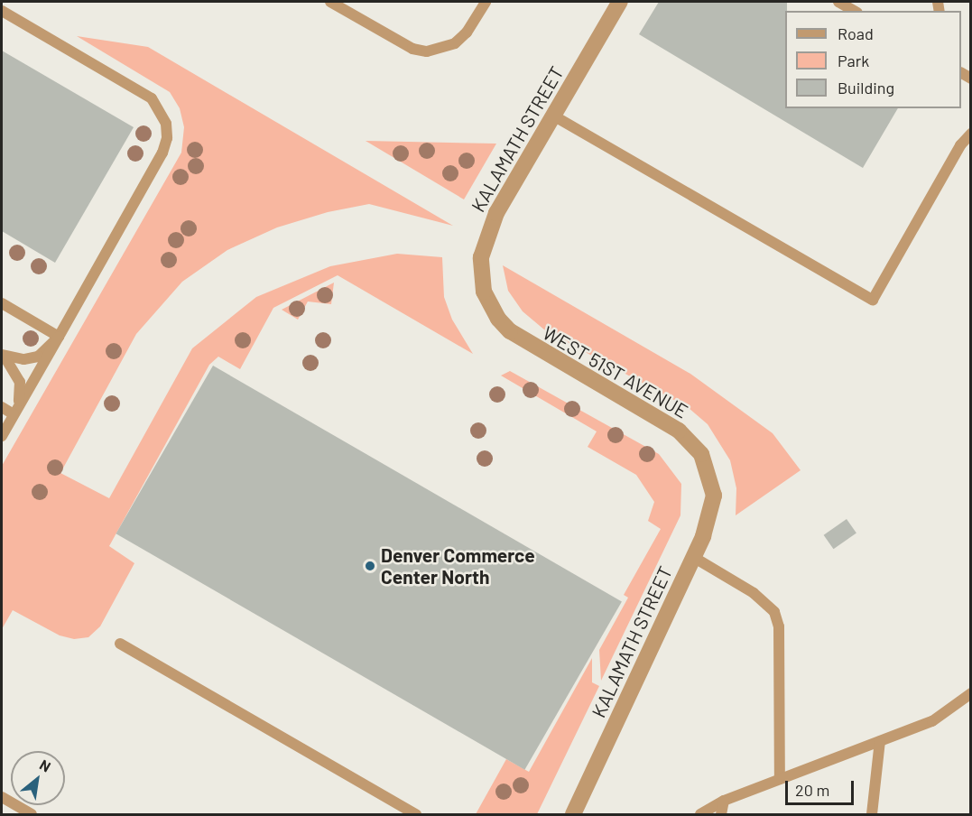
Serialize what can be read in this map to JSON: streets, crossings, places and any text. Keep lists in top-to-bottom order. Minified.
{"streets":{"street":["KALAMATH STREET","WEST 51ST AVENUE"]},"crossings":[["KALAMATH STREET","WEST 51ST AVENUE"]],"places":["Denver Commerce Center North"],"legend":["Road","Park","Building"],"scale_bar":"20 m","north":"top right"}
